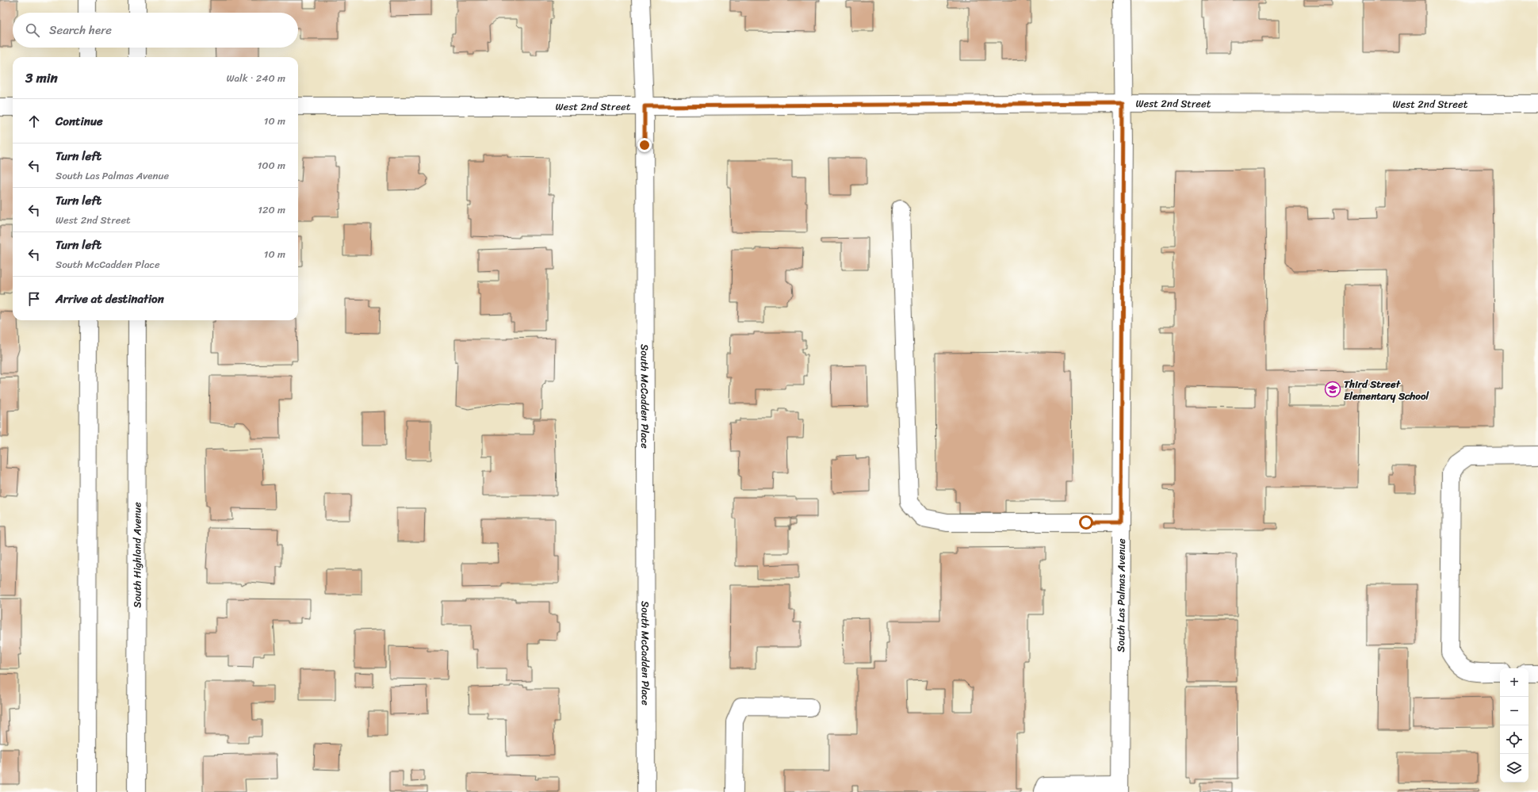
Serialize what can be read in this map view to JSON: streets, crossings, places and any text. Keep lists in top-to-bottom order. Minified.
{"streets":{"street":["West 2nd Street","South McCadden Place","South Highland Avenue","South Las Palmas Avenue"]},"crossings":[["West 2nd Street","South McCadden Place"],["West 2nd Street","South Las Palmas Avenue"]],"places":{"school or university":["Third Street Elementary School"]},"page":{"search":"Search here","heading":["3 min","Walk · 240 m"],"list":[["Continue","10 m"],["Turn left","South Las Palmas Avenue","100 m"],["Turn left","West 2nd Street","120 m"],["Turn left","South McCadden Place","10 m"],"Arrive at destination"],"map_buttons":["+","−"]}}
